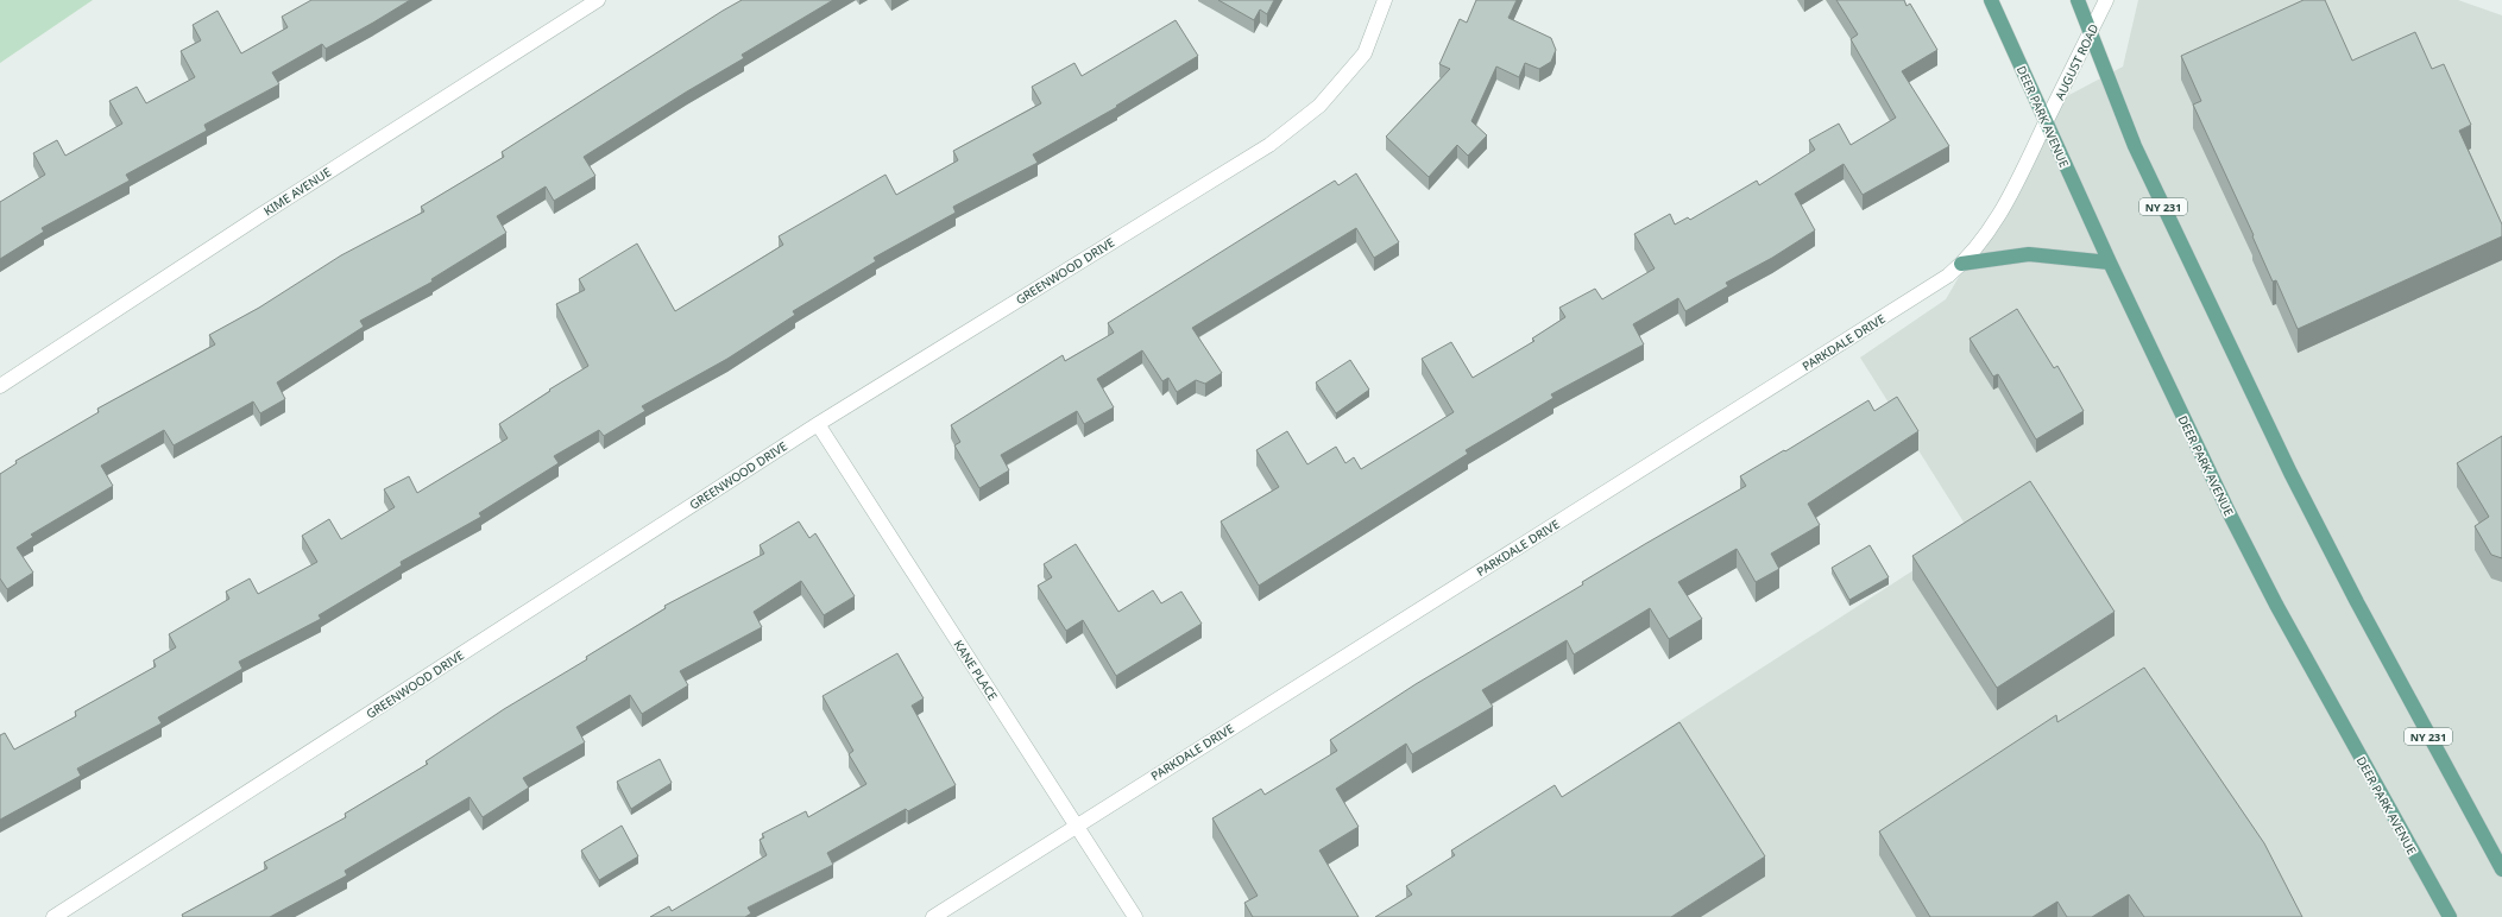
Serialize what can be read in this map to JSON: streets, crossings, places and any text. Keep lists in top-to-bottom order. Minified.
{"streets":{"main road":["DEER PARK AVENUE","NY 231"],"street":["AUGUST ROAD","KIME AVENUE","GREENWOOD DRIVE","PARKDALE DRIVE","KANE PLACE"]},"crossings":[["AUGUST ROAD","DEER PARK AVENUE"],["AUGUST ROAD","NY 231"],["AUGUST ROAD","PARKDALE DRIVE"],["DEER PARK AVENUE","PARKDALE DRIVE"],["GREENWOOD DRIVE","KANE PLACE"],["PARKDALE DRIVE","KANE PLACE"]]}
